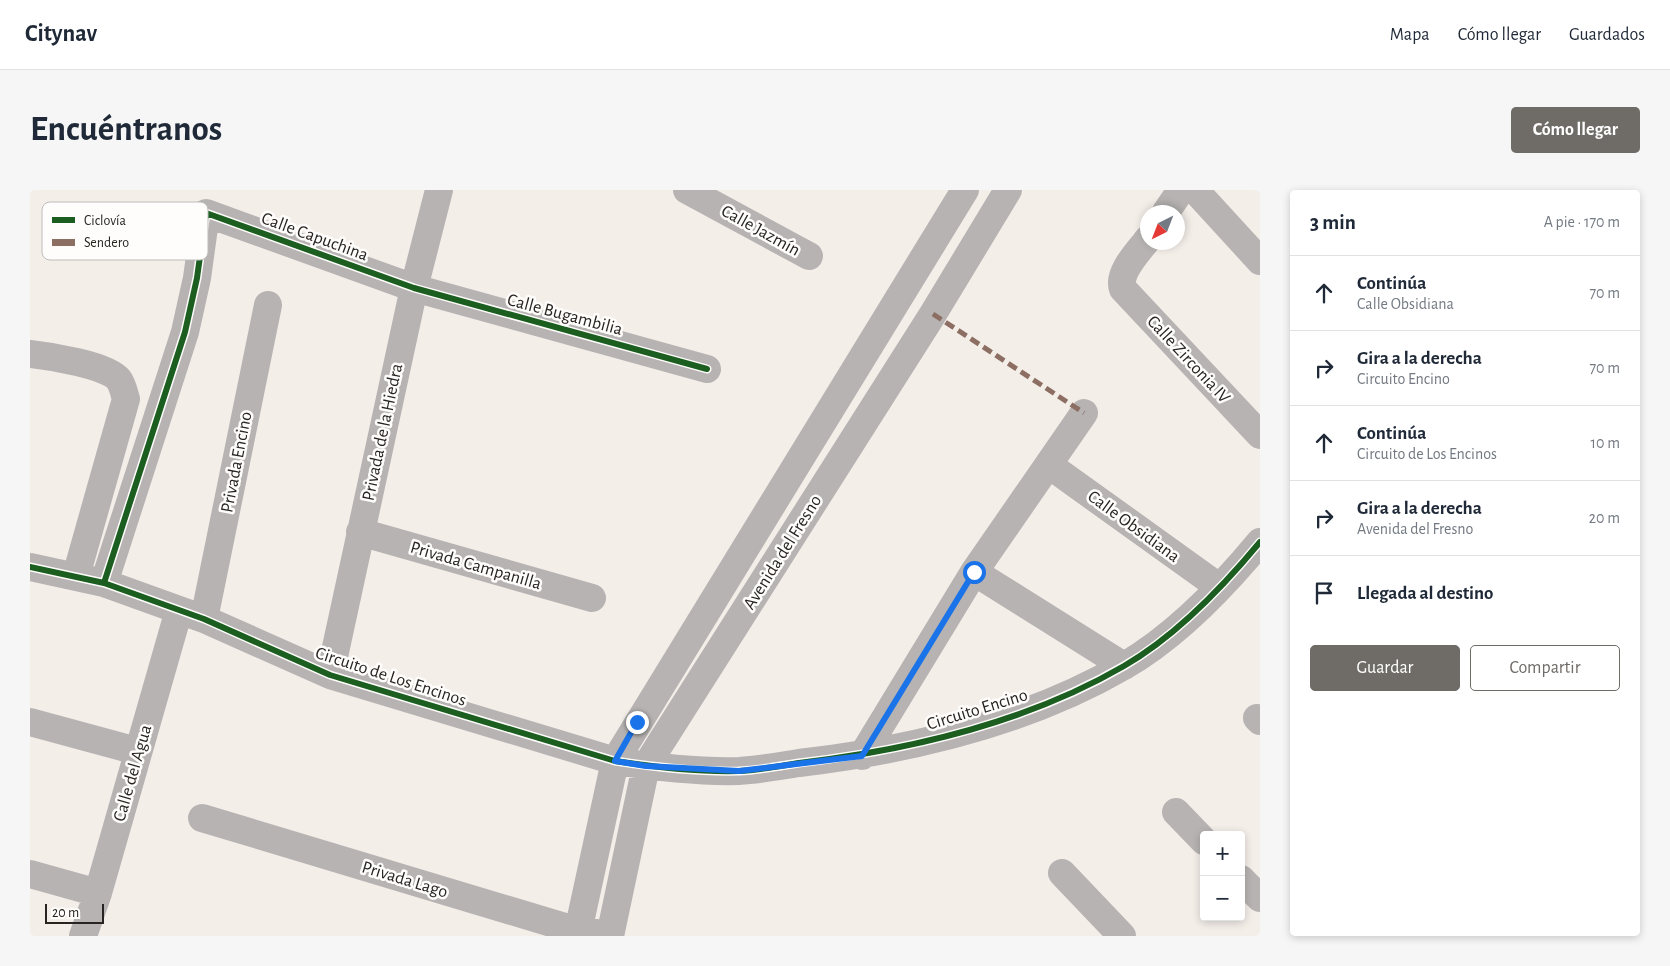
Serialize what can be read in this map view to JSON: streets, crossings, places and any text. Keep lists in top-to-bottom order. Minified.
{"streets":{"street":["Calle Jazmín","Calle Capuchina","Calle Bugambilia","Calle Zirconia IV","Privada de la Hiedra","Privada Encino","Calle Obsidiana","Avenida del Fresno","Privada Campanilla","Circuito de Los Encinos","Circuito Encino","Calle del Agua","Privada Lago"]},"crossings":[["Calle Capuchina","Calle Bugambilia"],["Calle Capuchina","Privada de la Hiedra"],["Calle Capuchina","Circuito de Los Encinos"],["Calle Bugambilia","Privada de la Hiedra"],["Privada de la Hiedra","Privada Campanilla"],["Privada de la Hiedra","Circuito de Los Encinos"],["Privada Encino","Circuito de Los Encinos"],["Privada Encino","Calle del Agua"],["Calle Obsidiana","Circuito Encino"],["Avenida del Fresno","Circuito de Los Encinos"],["Avenida del Fresno","Circuito Encino"],["Avenida del Fresno","Privada Lago"],["Circuito de Los Encinos","Circuito Encino"],["Circuito de Los Encinos","Calle del Agua"]],"legend":["Ciclovía","Sendero"],"scale_bar":"20 m","north":"bottom left","page":{"header":"Citynav","nav":["Mapa","Cómo llegar","Guardados"],"buttons":["Cómo llegar",["Guardar","Compartir"]],"title":"Encuéntranos","heading":["3 min","A pie · 170 m"],"list":[["Continúa","Calle Obsidiana","70 m"],["Gira a la derecha","Circuito Encino","70 m"],["Continúa","Circuito de Los Encinos","10 m"],["Gira a la derecha","Avenida del Fresno","20 m"],"Llegada al destino"],"map_buttons":["+","−"],"scale":"20 m"}}
